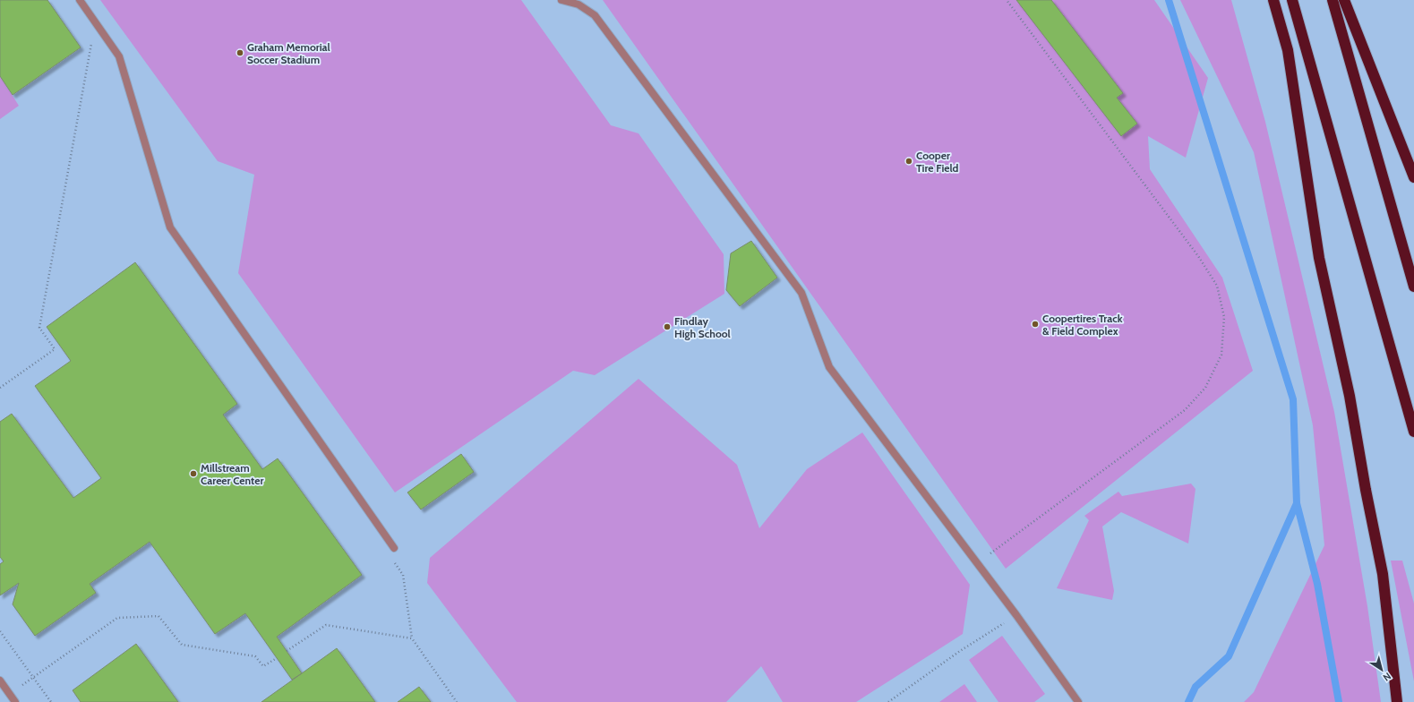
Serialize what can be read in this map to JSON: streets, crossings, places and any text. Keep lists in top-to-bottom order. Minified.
{"places":["Graham Memorial Soccer Stadium","Cooper Tire Field","Coopertires Track & Field Complex","Findlay High School","Millstream Career Center"],"north":"bottom right"}
